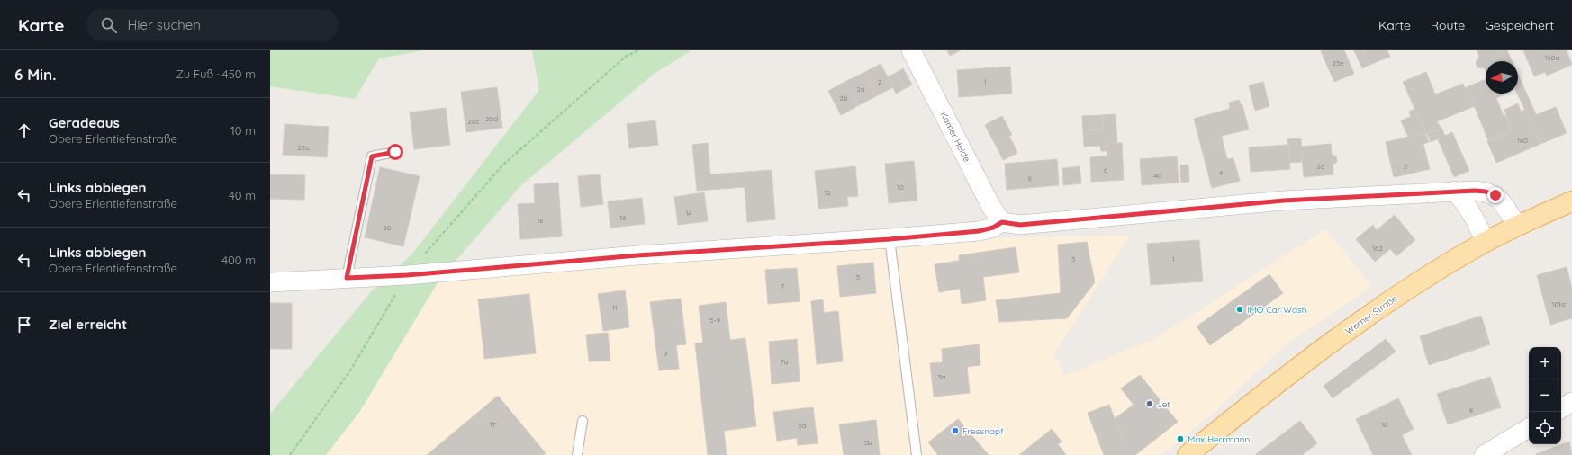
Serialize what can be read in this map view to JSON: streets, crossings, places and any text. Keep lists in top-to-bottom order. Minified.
{"streets":{"main road":["Werner Straße"],"street":["Kamer Heide"]},"places":["IMO Car Wash","Jet","Fressnapf","Max Herrmann"],"house_numbers":["160a","23e","2","1","2a","2b","20d","20c","160","22a","2a","2","6","4","4a","8","10","12","14","16","18","20","162","3","1","5","7","161a","11","5-9","9","7a","3a","8","17","10","5a","5b"],"north":"left","page":{"header":"Karte","search":"Hier suchen","nav":["Karte","Route","Gespeichert"],"heading":["6 Min.","Zu Fuß · 450 m"],"list":[["Geradeaus","Obere Erlentiefenstraße","10 m"],["Links abbiegen","Obere Erlentiefenstraße","40 m"],["Links abbiegen","Obere Erlentiefenstraße","400 m"],"Ziel erreicht"],"map_buttons":["+","−"]}}
